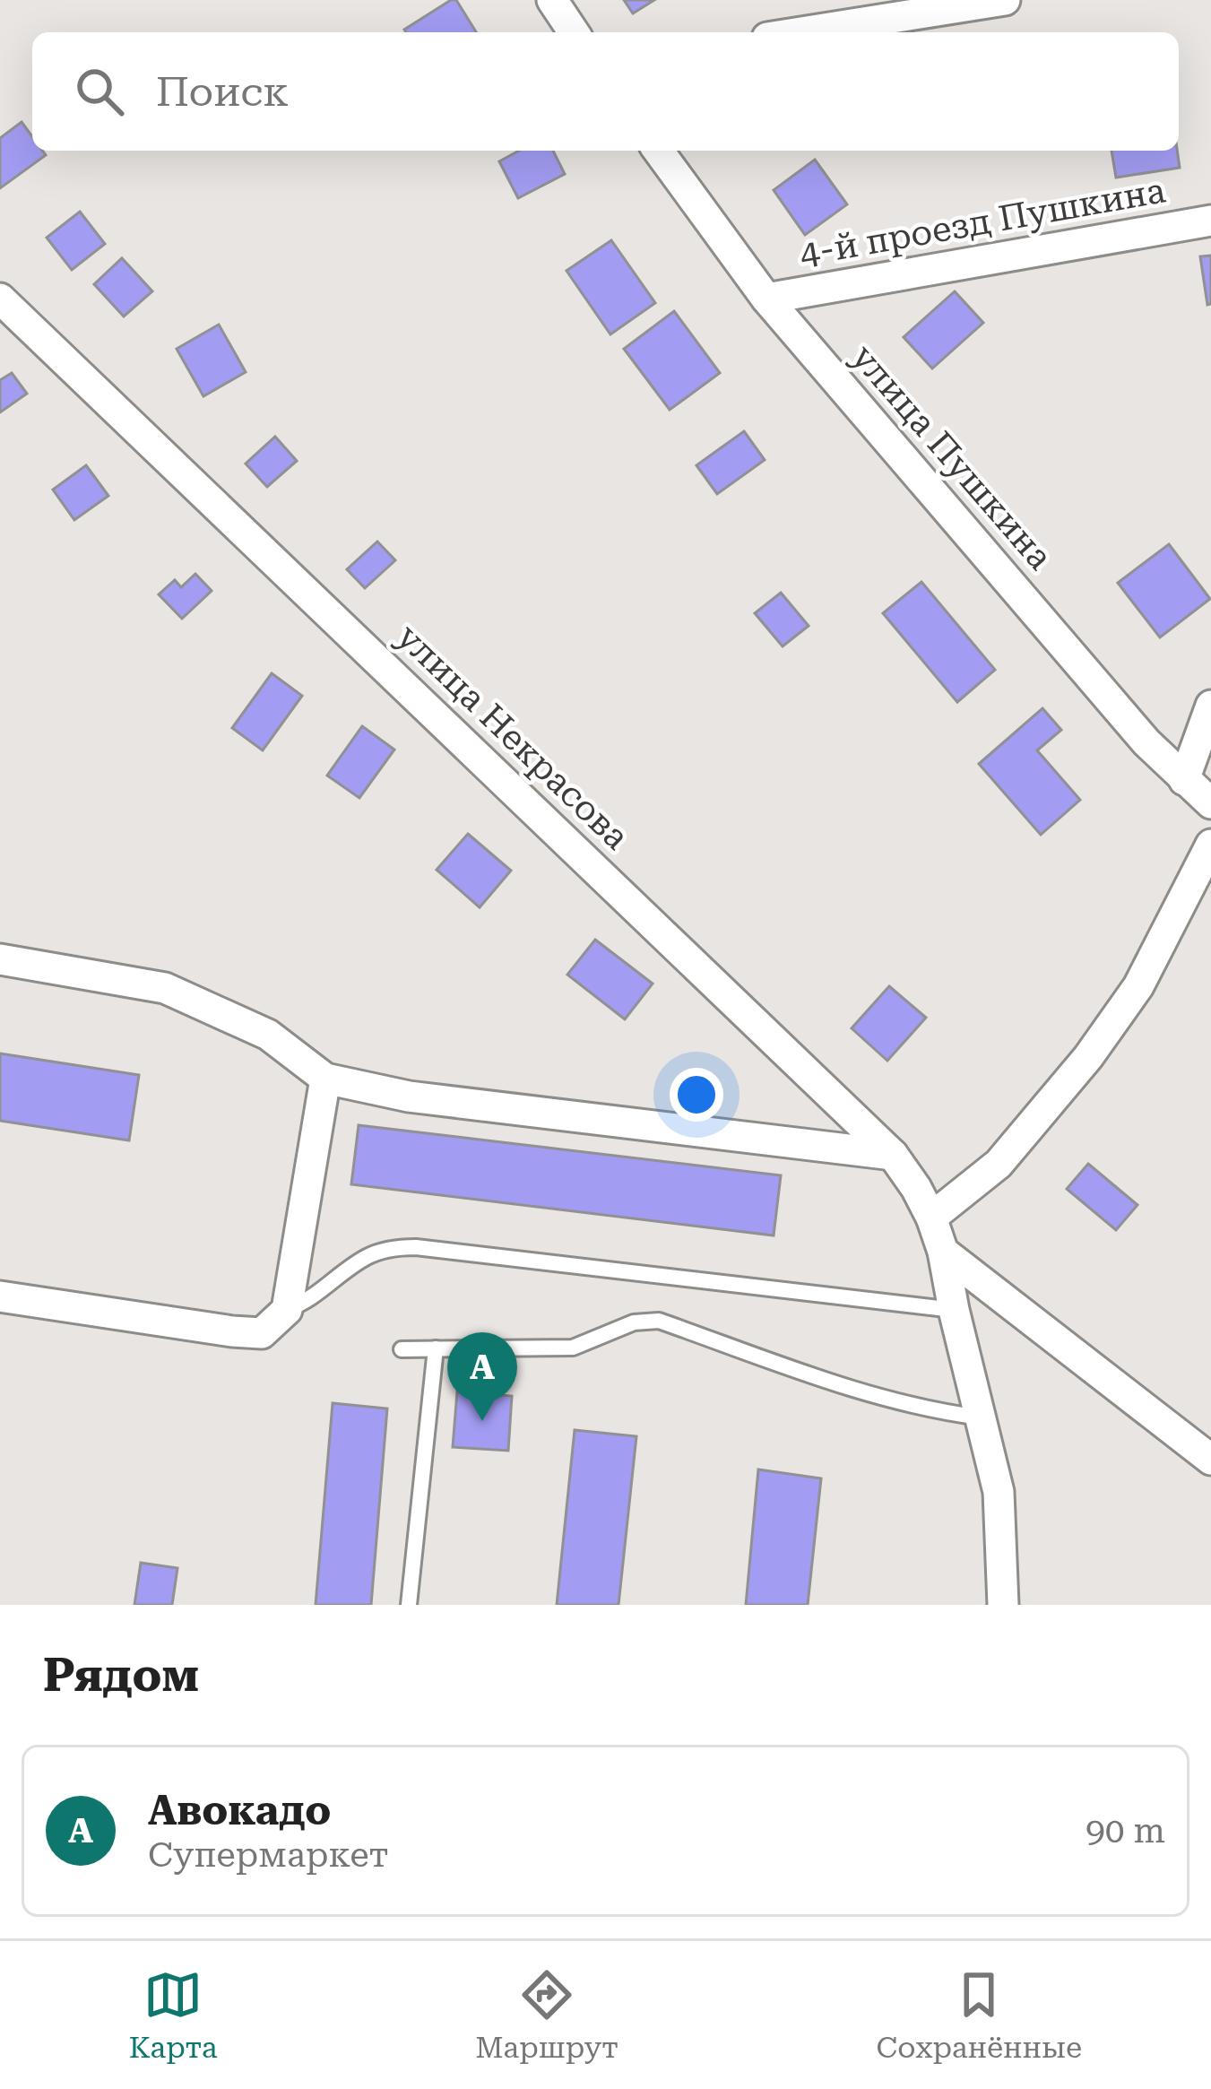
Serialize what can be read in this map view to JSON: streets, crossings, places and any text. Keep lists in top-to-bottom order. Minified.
{"streets":{"street":["4-й проезд Пушкина","улица Пушкина","улица Некрасова"]},"crossings":[["4-й проезд Пушкина","улица Пушкина"]],"page":{"search":"Поиск","pins":"A","heading":"Рядом","list":[{"mark":"A","name":"Авокадо","note":"Супермаркет","value":"90 m"}],"nav":["Карта","Маршрут","Сохранённые"]}}
